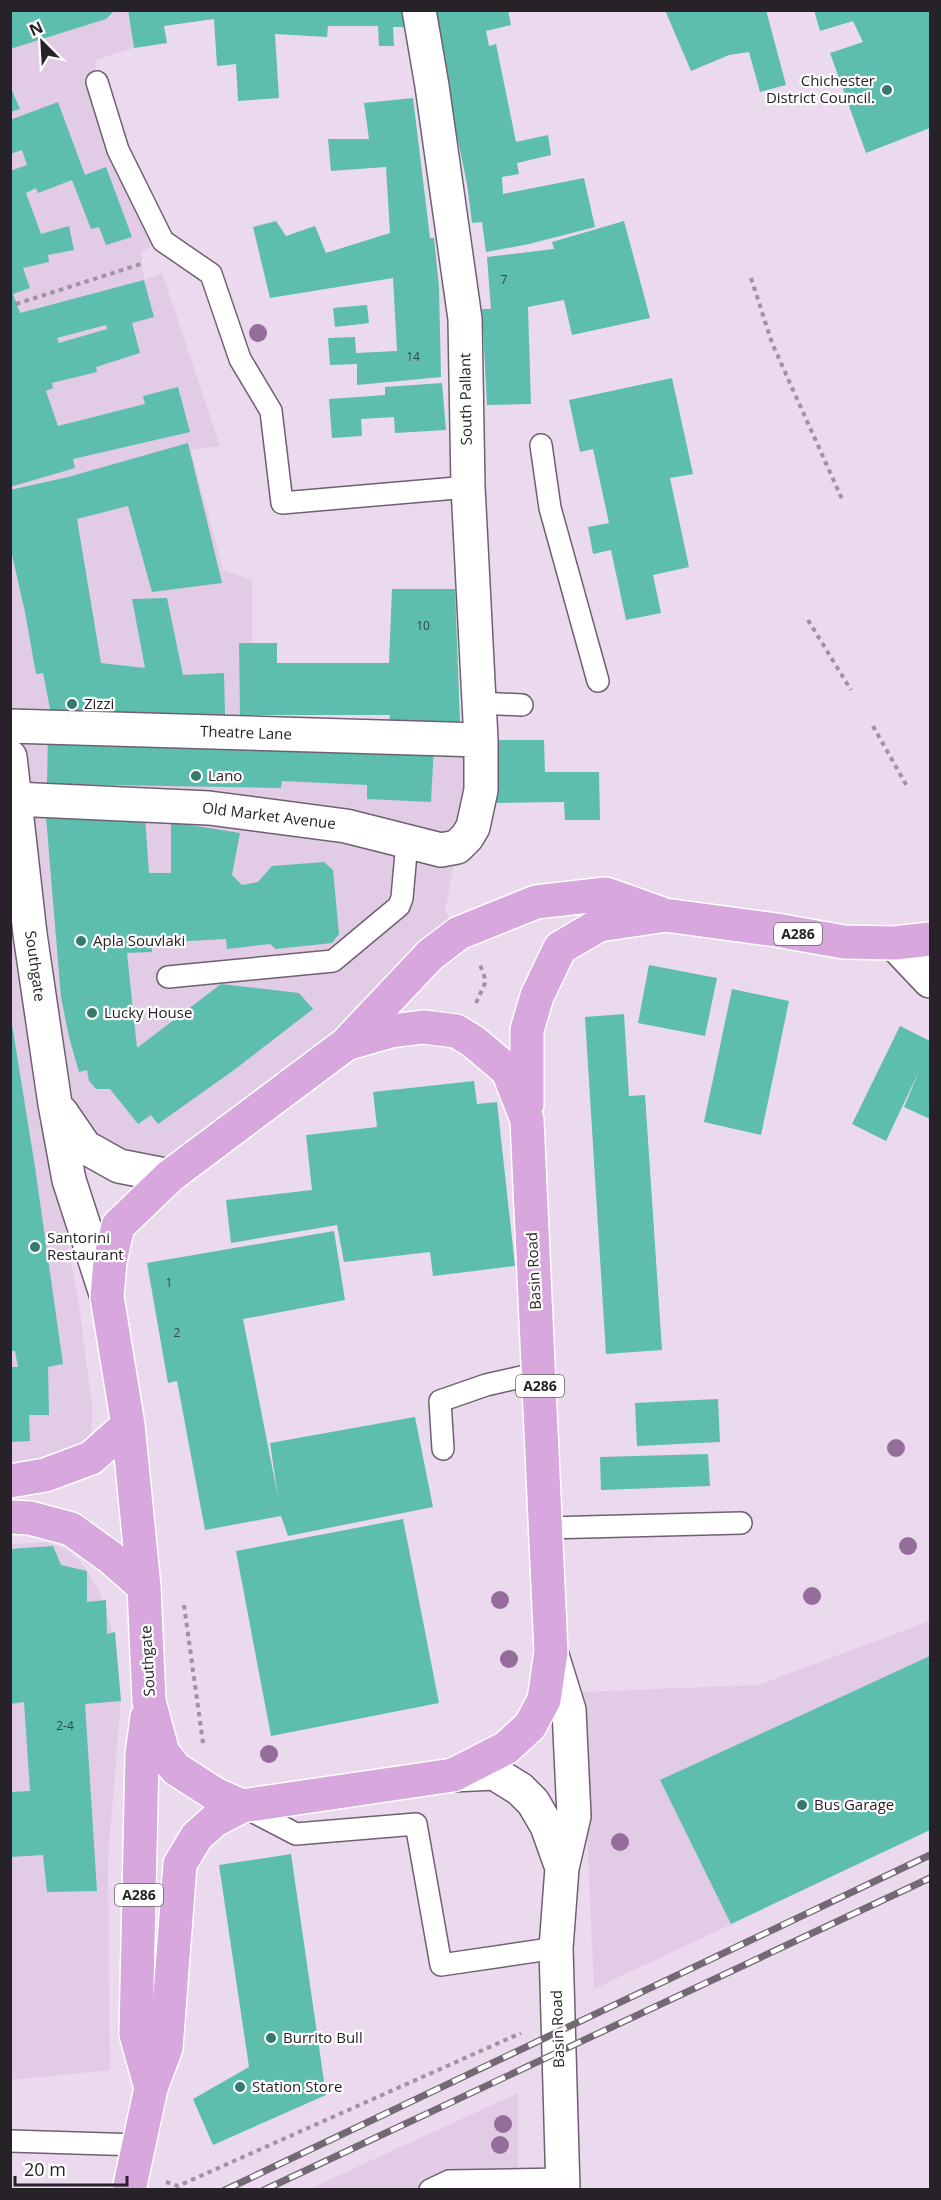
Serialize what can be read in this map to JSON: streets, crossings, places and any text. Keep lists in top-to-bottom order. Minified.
{"streets":{"main road":["A286","Southgate","Basin Road"],"street":["South Pallant","Theatre Lane","Old Market Avenue"]},"crossings":[["South Pallant","Theatre Lane"],["South Pallant","Old Market Avenue"],["Old Market Avenue","Southgate"],["A286","Southgate"],["A286","Basin Road"],["Southgate","Basin Road"]],"places":["Chichester District Council.","Zizzi","Lano","Apla Souvlaki","Lucky House","Santorini Restaurant","Bus Garage","Burrito Bull","Station Store"],"house_numbers":["7","14","10","1","2","2-4"],"scale_bar":"20 m","north":"top left"}
